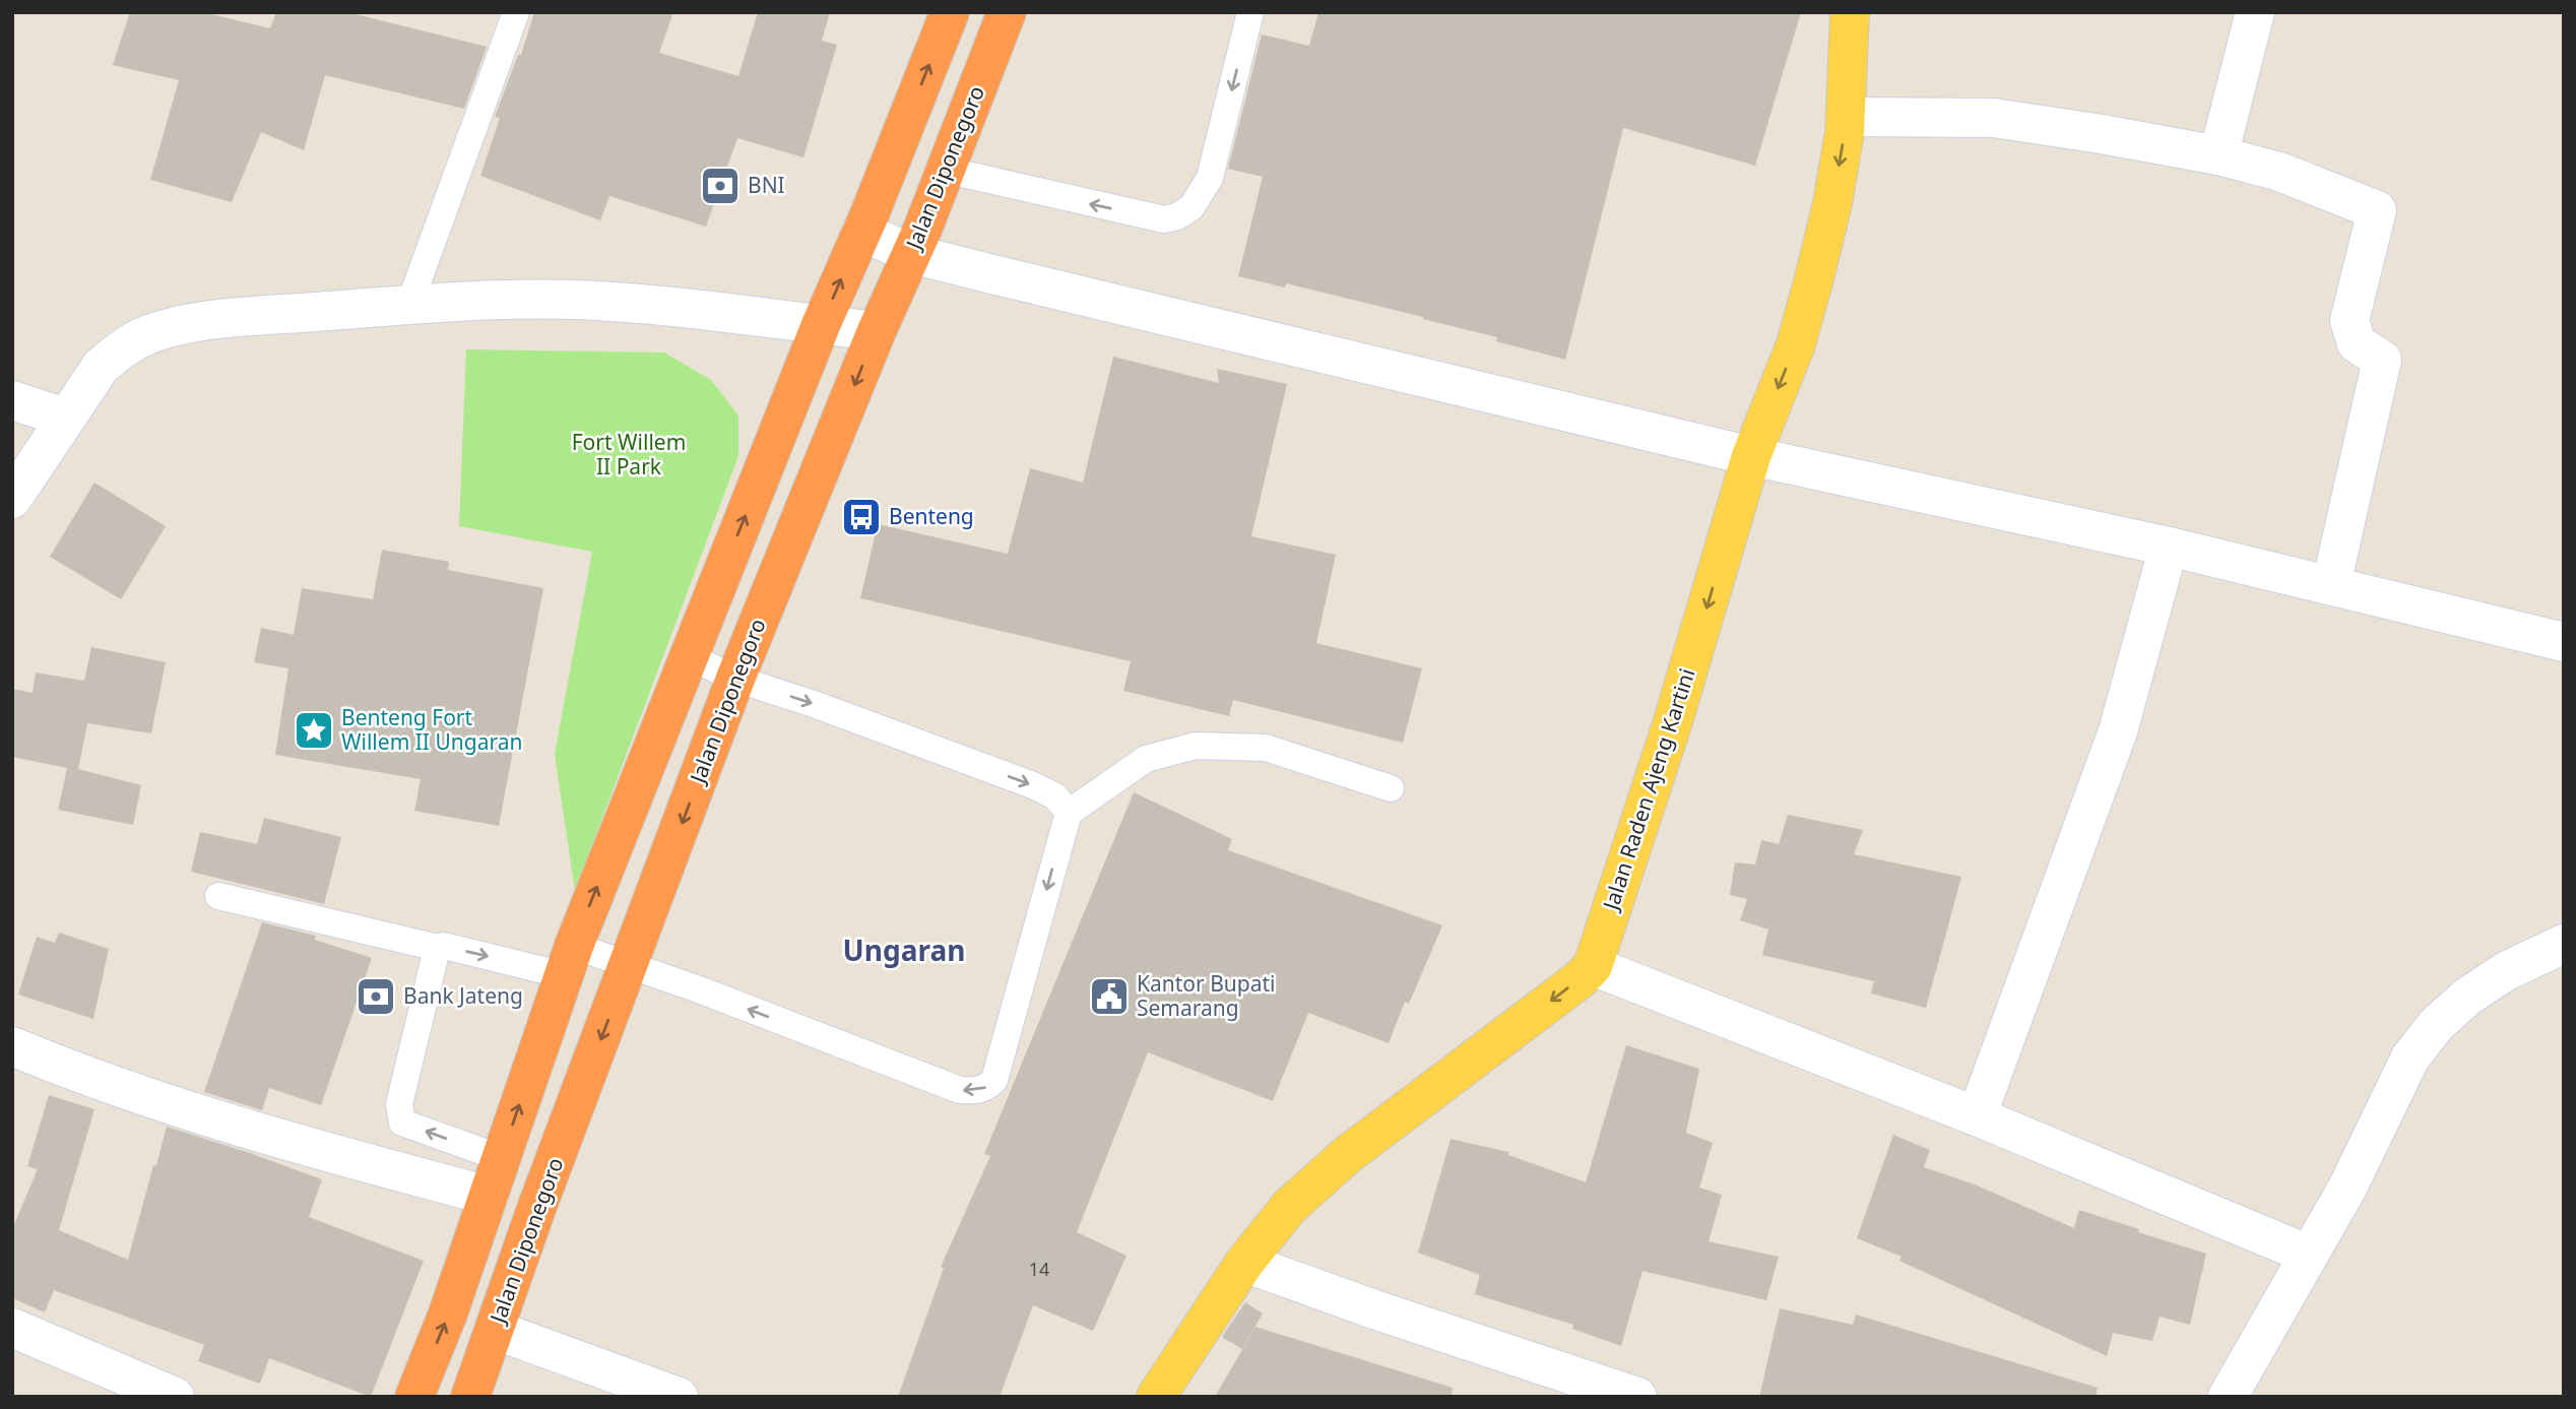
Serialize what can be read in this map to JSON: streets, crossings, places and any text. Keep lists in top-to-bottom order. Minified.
{"streets":{"highway":["Jalan Diponegoro"],"main road":["Jalan Raden Ajeng Kartini"]},"one_way":["Jalan Raden Ajeng Kartini"],"districts":["Ungaran"],"parks":["Fort Willem II Park"],"places":{"bank":["BNI","Bank Jateng"],"bus stop":["Benteng"],"place":["Benteng Fort Willem II Ungaran"],"public building":["Kantor Bupati Semarang"]},"house_numbers":["14"]}
